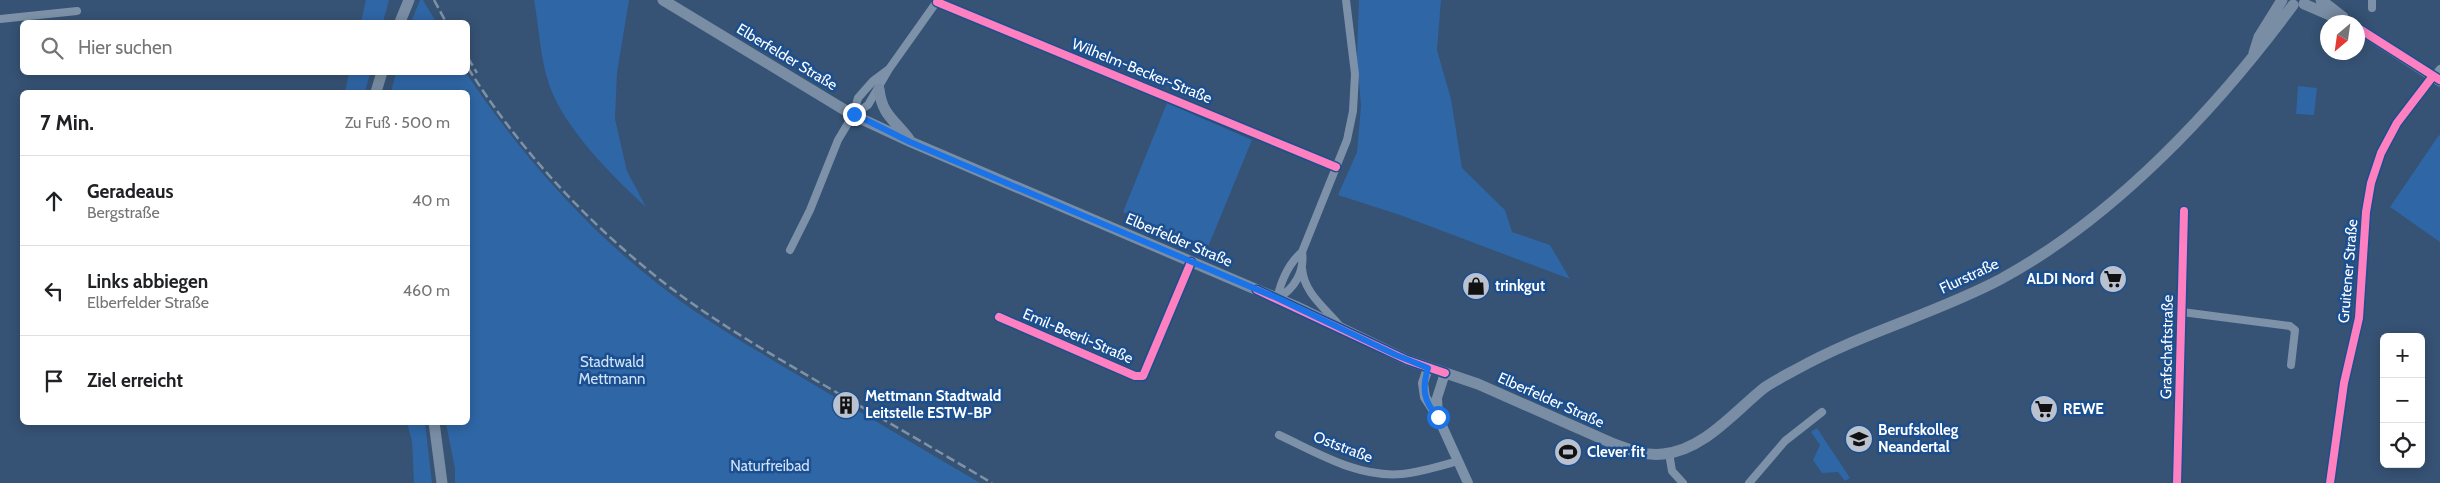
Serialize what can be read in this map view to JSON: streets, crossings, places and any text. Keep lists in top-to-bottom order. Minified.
{"streets":{"main road":["Elberfelder Straße","Flurstraße"],"street":["Wilhelm-Becker-Straße","Gruitener Straße","Emil-Beerli-Straße","Grafschaftstraße","Oststraße"]},"crossings":[["Elberfelder Straße","Flurstraße"],["Elberfelder Straße","Emil-Beerli-Straße"]],"parks":["Stadtwald Mettmann","Naturfreibad"],"places":{"supermarket":["ALDI Nord","REWE"],"shop":["trinkgut"],"building":["Mettmann Stadtwald Leitstelle ESTW-BP"],"school or university":["Berufskolleg Neandertal"],"sports":["Clever fit"]},"north":"bottom left","page":{"search":"Hier suchen","heading":["7 Min.","Zu Fuß · 500 m"],"list":[["Geradeaus","Bergstraße","40 m"],["Links abbiegen","Elberfelder Straße","460 m"],"Ziel erreicht"],"map_buttons":["+","−"]}}
